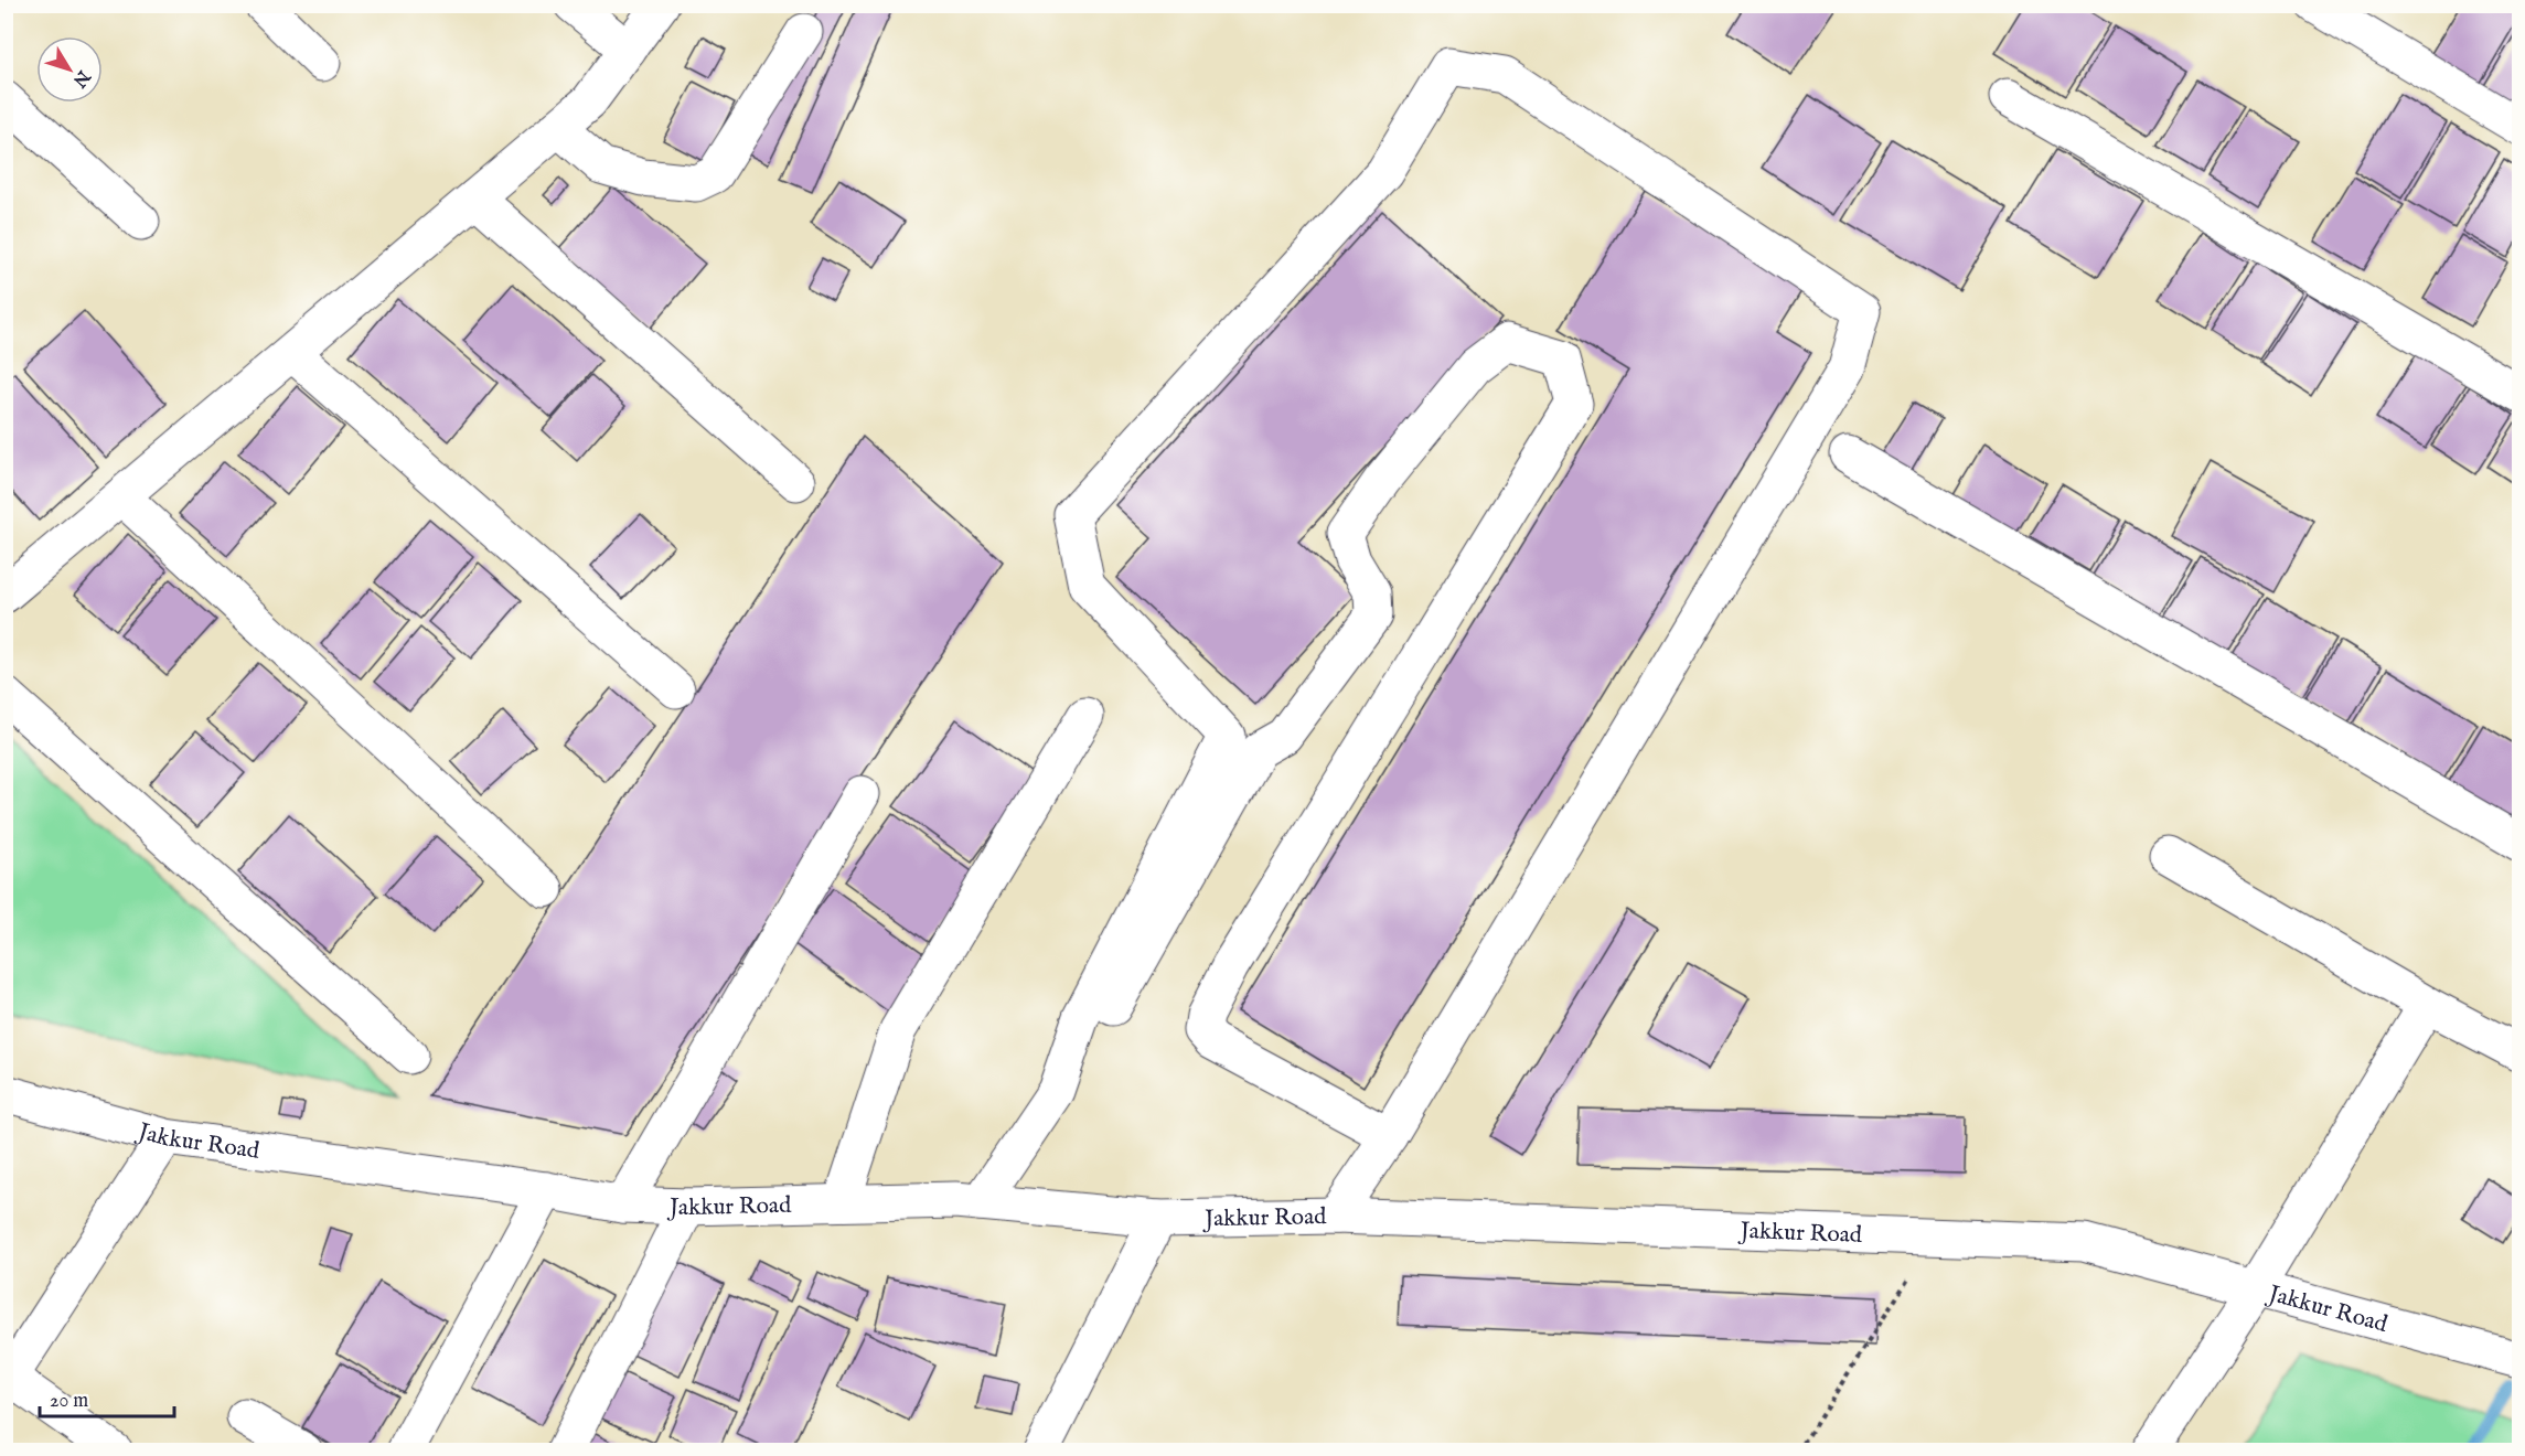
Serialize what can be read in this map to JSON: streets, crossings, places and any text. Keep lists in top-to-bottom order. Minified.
{"streets":{"street":["Jakkur Road"]},"scale_bar":"20 m","north":"bottom right"}
